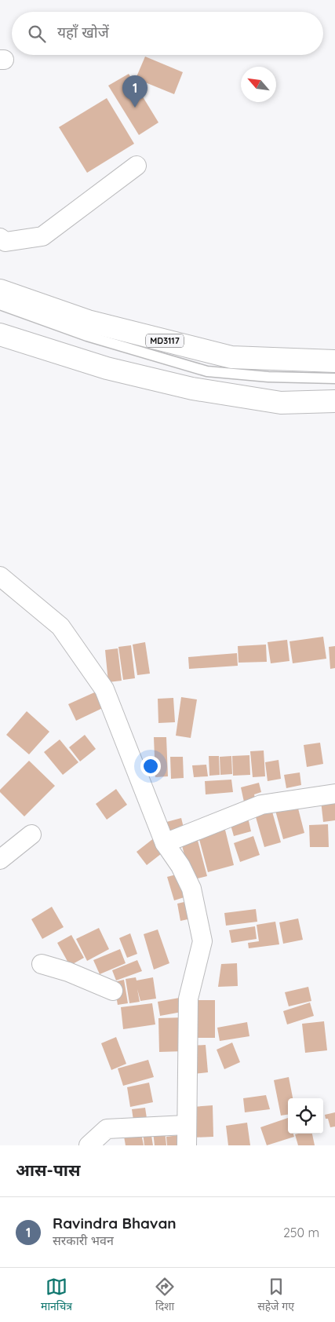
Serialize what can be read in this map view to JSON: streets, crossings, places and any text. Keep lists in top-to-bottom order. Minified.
{"streets":{"main road":["MD3117"]},"north":"top left","page":{"search":"यहाँ खोजें","pins":"1","heading":"आस-पास","list":[{"mark":"1","name":"Ravindra Bhavan","note":"सरकारी भवन","value":"250 m"}],"nav":["मानचित्र","दिशा","सहेजे गए"]}}
